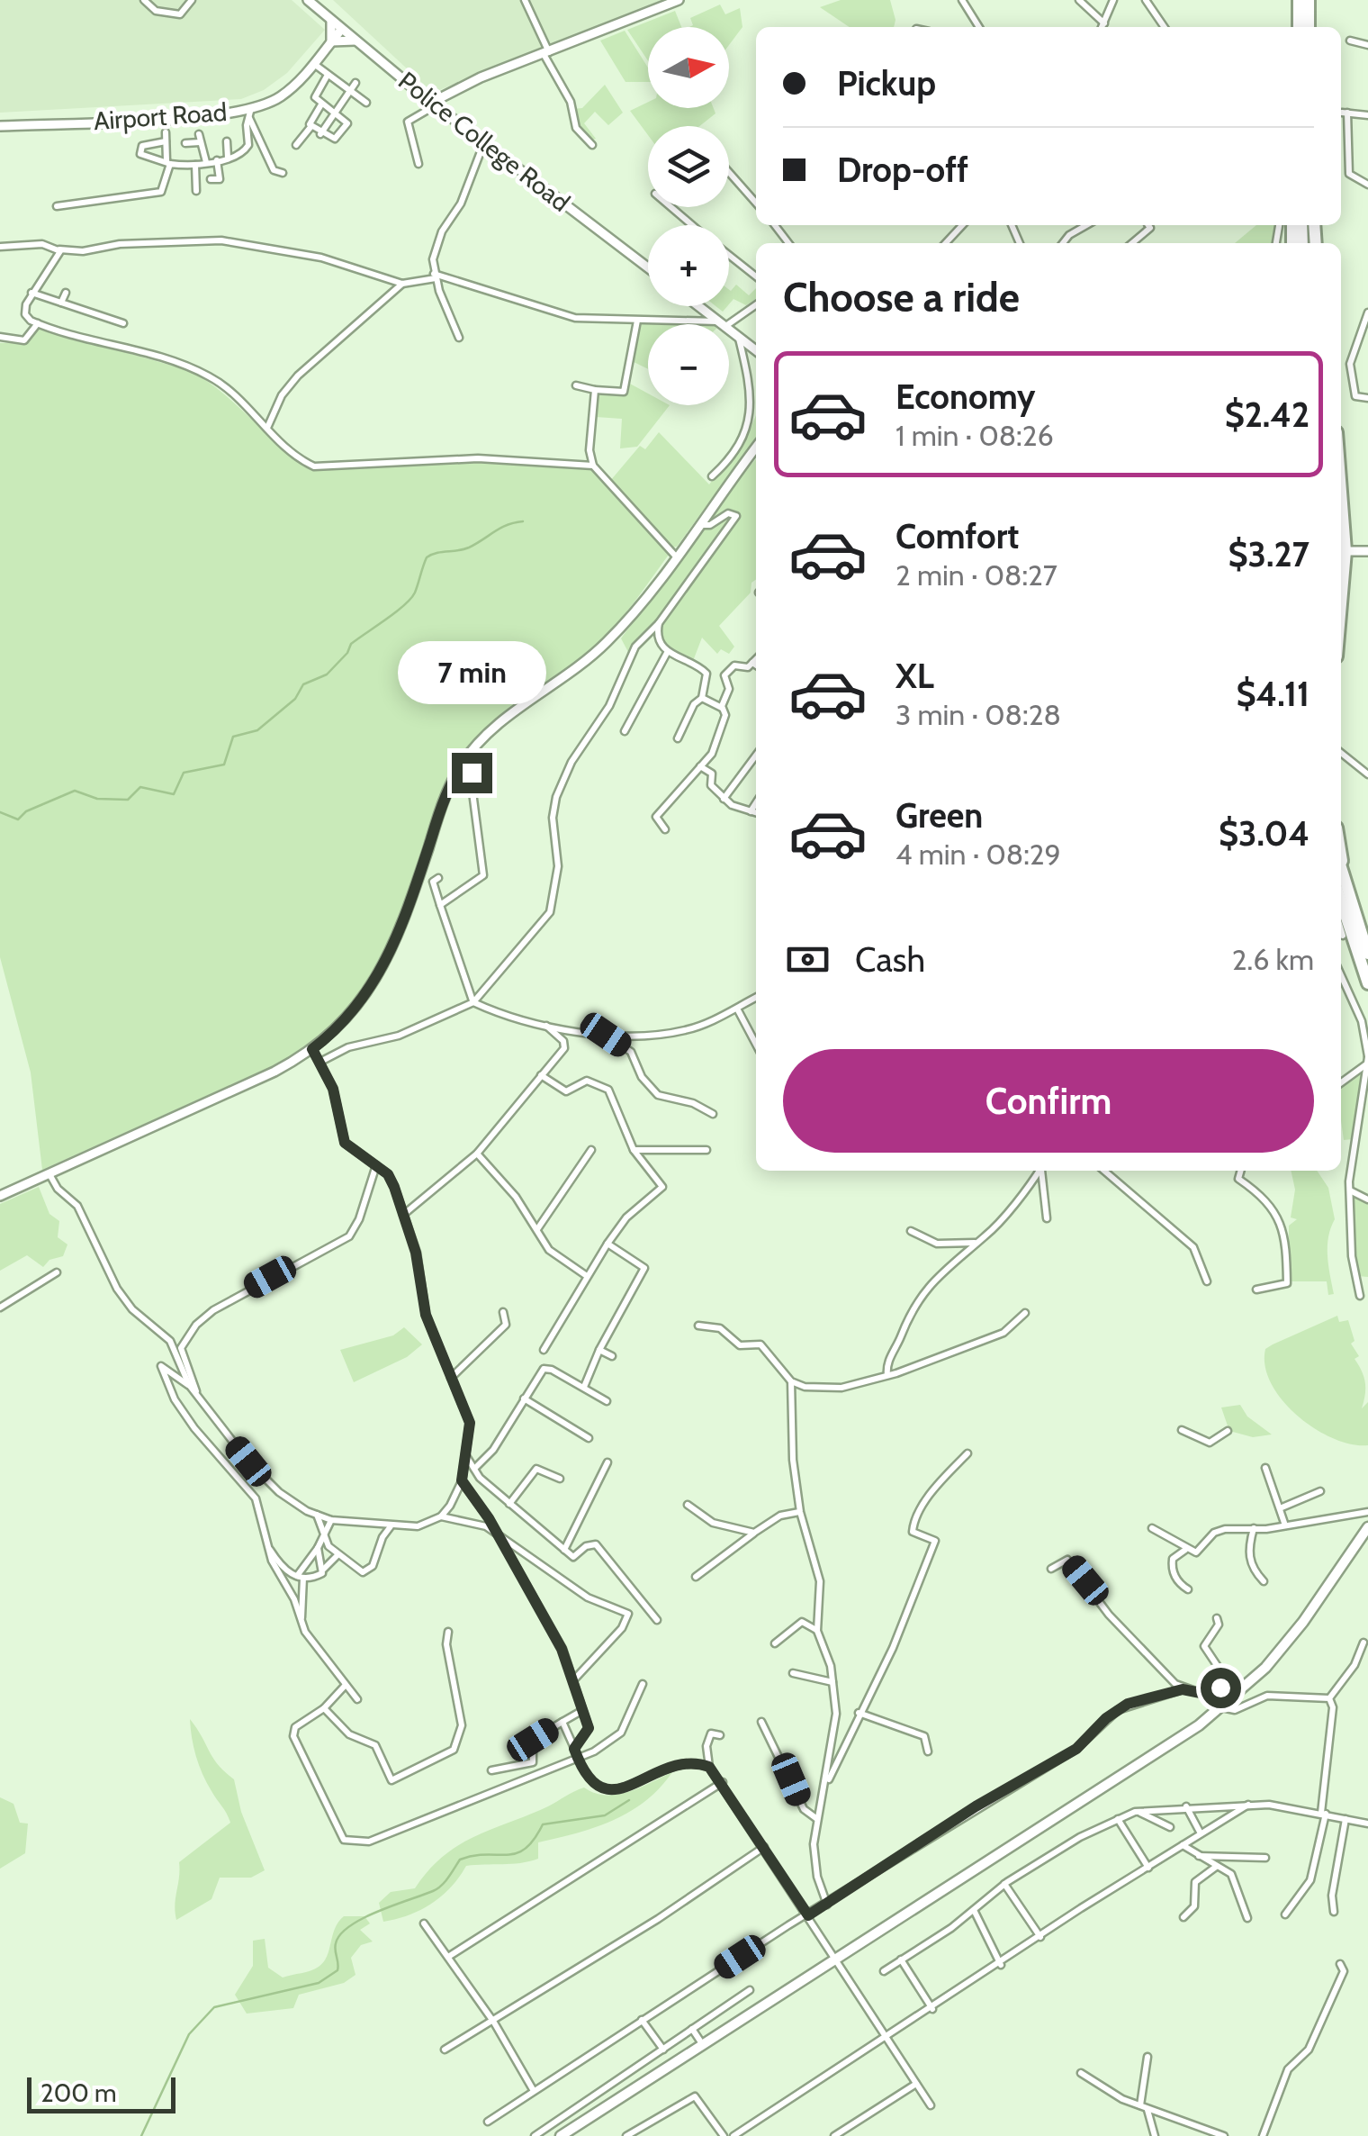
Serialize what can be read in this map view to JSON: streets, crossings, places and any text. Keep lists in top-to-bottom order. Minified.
{"streets":{"street":["Airport Road","Police College Road"]},"crossings":[["Airport Road","Police College Road"]],"scale_bar":"200 m","north":"right","page":{"map_buttons":["+","−"],"banner":["Pickup","Drop-off"],"heading":"Choose a ride","list":[{"name":"Economy","note":"1 min · 08:26","value":"$2.42"},{"name":"Comfort","note":"2 min · 08:27","value":"$3.27"},{"name":"XL","note":"3 min · 08:28","value":"$4.11"},{"name":"Green","note":"4 min · 08:29","value":"$3.04"}],"bubble":"7 min","pay":["Cash","2.6 km"],"buttons":"Confirm","scale":"200 m"}}
